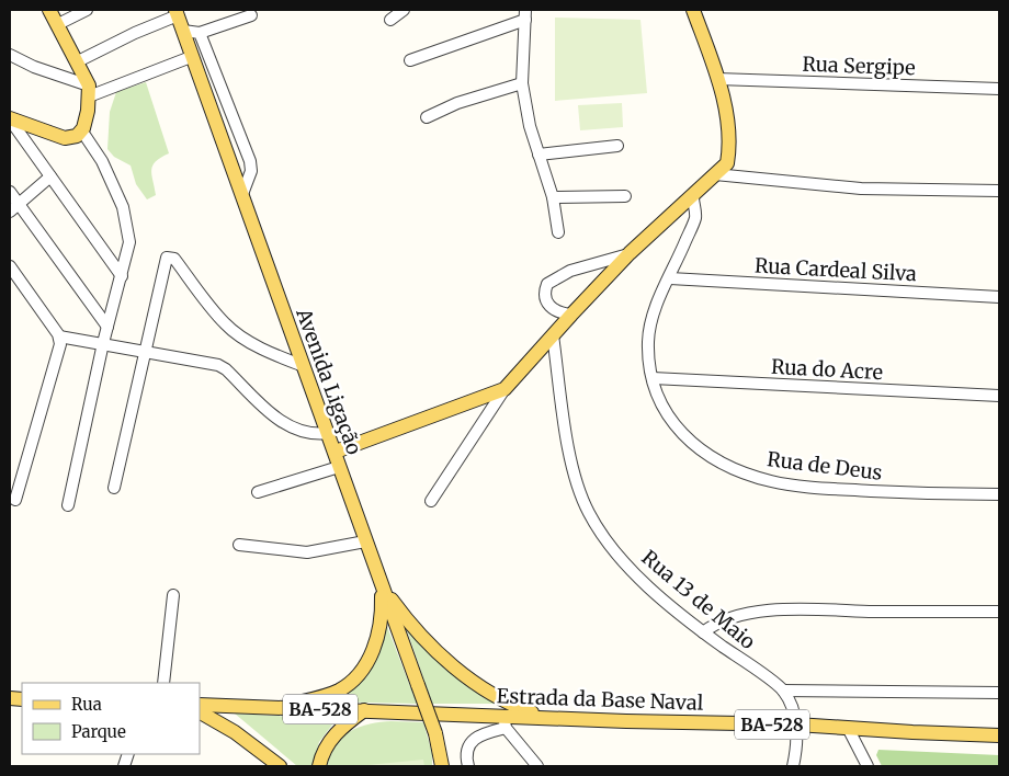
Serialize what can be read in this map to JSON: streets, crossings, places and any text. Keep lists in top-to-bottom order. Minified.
{"streets":{"main road":["Avenida Ligação","Estrada da Base Naval","BA-528"],"street":["Rua Sergipe","Rua Cardeal Silva","Rua do Acre","Rua de Deus","Rua 13 de Maio"]},"crossings":[["Rua Cardeal Silva","Rua de Deus"],["Rua do Acre","Rua de Deus"]],"legend":["Rua","Parque"]}
